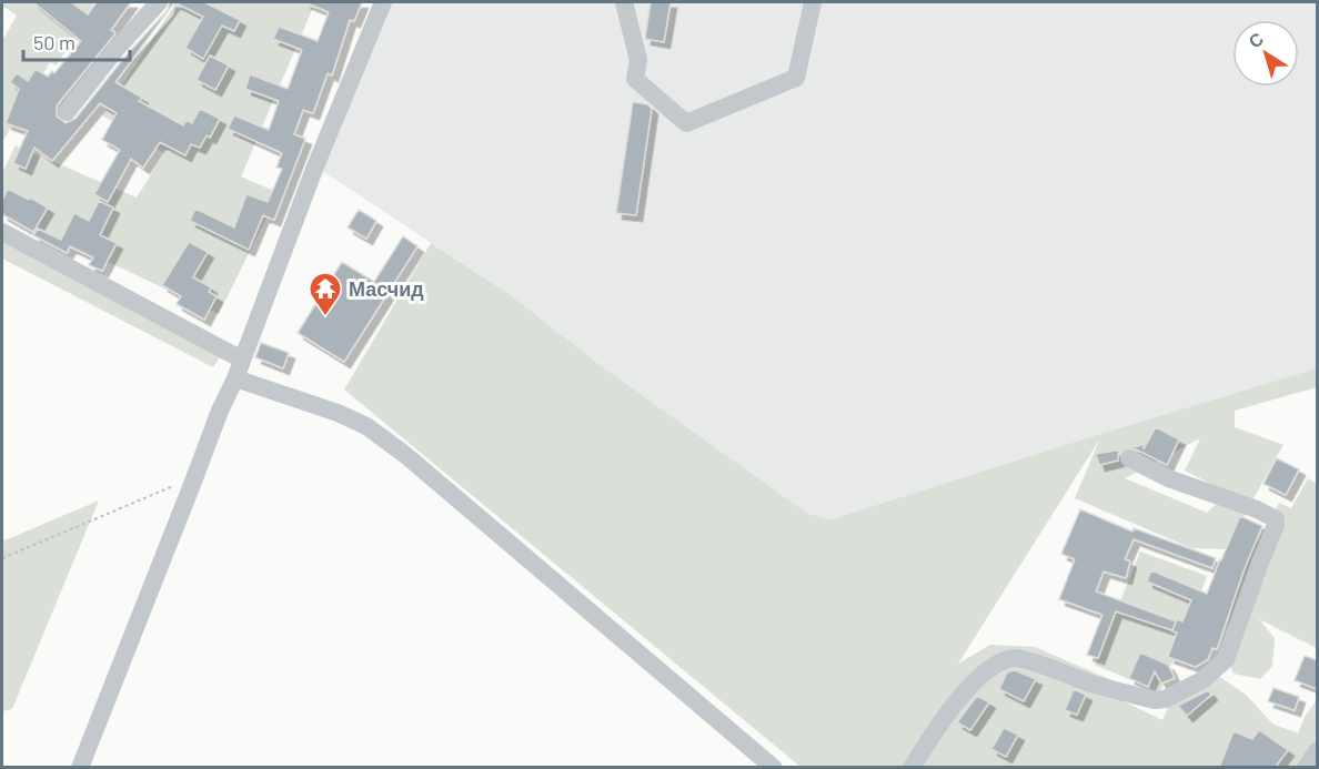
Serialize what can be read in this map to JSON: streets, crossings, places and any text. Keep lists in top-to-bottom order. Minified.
{"places":{"temple":["Масчид"]},"scale_bar":"50 m","north":"top left"}
